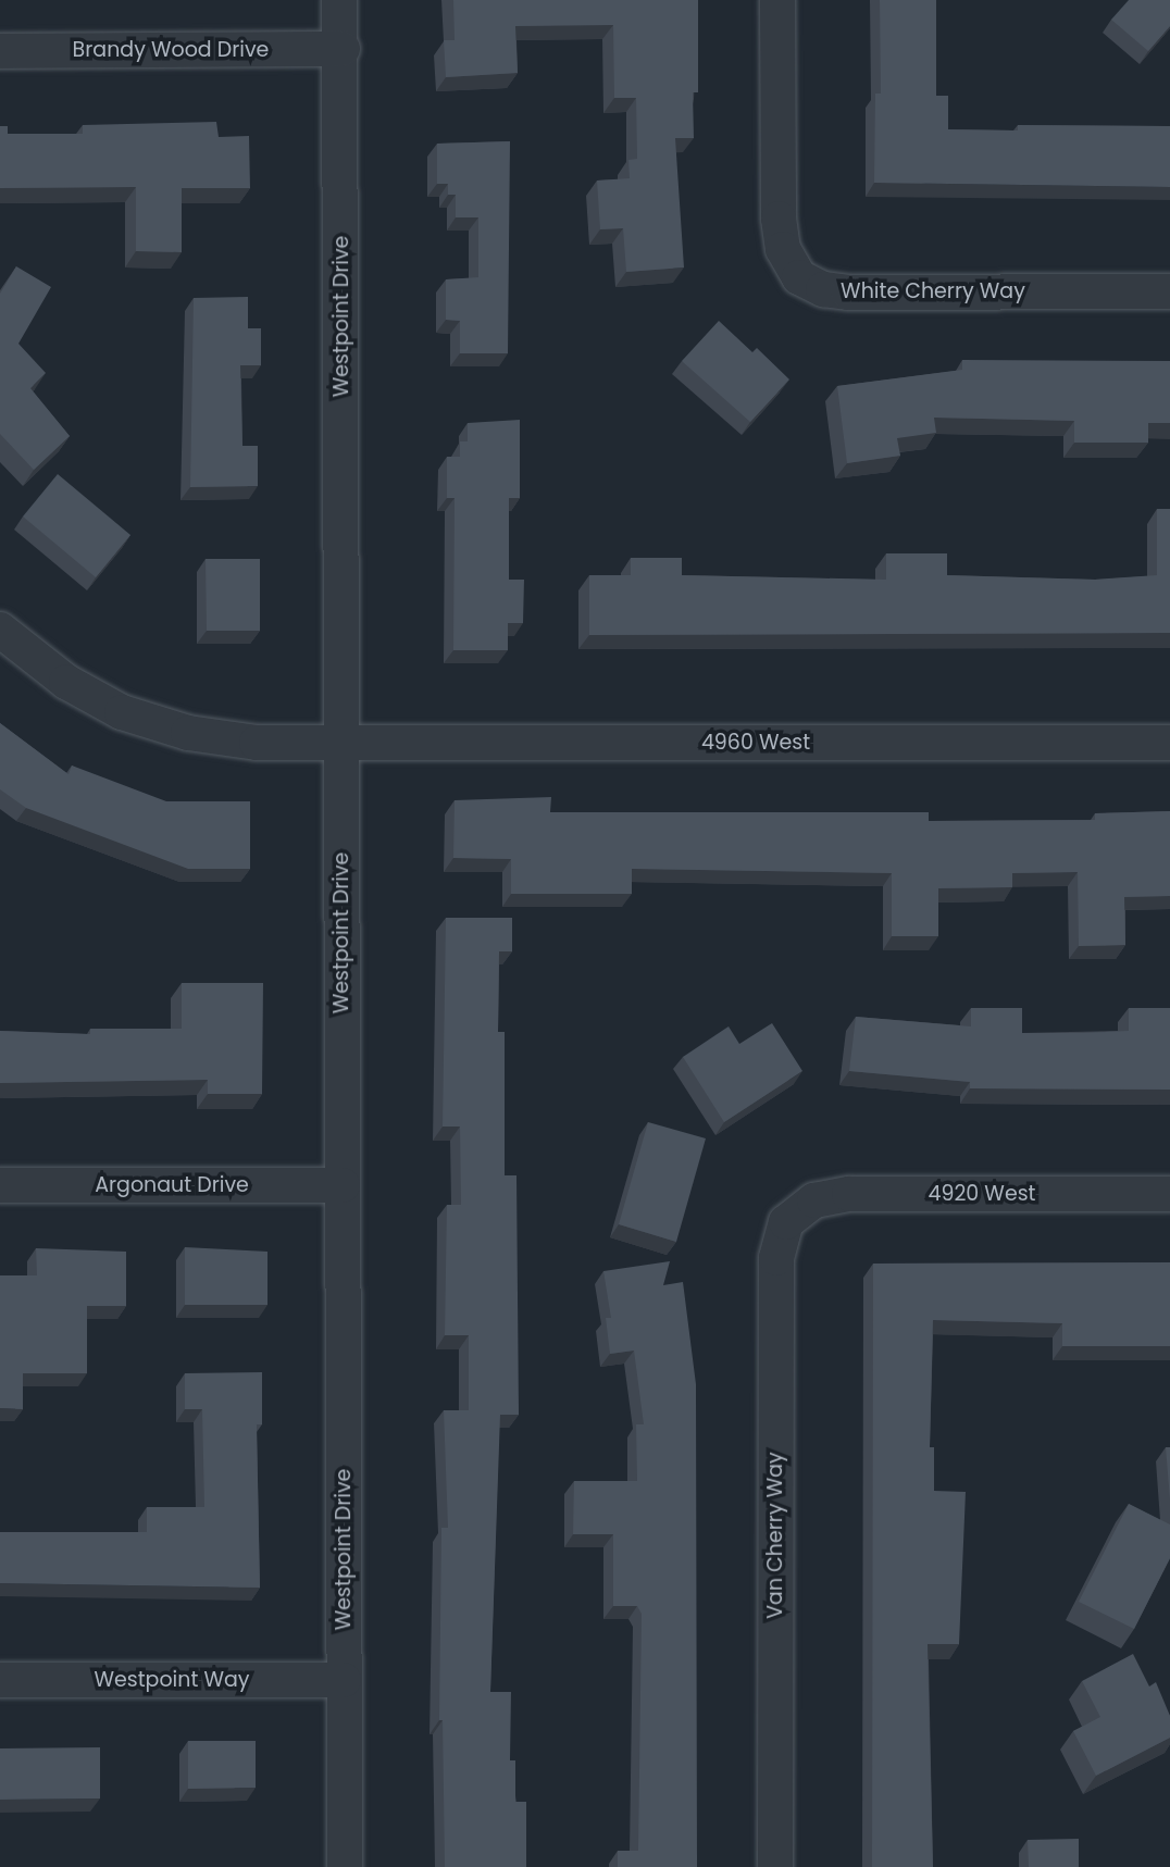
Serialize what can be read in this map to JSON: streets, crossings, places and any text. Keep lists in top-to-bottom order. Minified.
{"streets":{"street":["Brandy Wood Drive","White Cherry Way","Westpoint Drive","4960 West","Argonaut Drive","4920 West","Van Cherry Way","Westpoint Way"]},"crossings":[["Brandy Wood Drive","Westpoint Drive"],["Westpoint Drive","4960 West"],["Westpoint Drive","Argonaut Drive"],["Westpoint Drive","Westpoint Way"],["4920 West","Van Cherry Way"]]}
